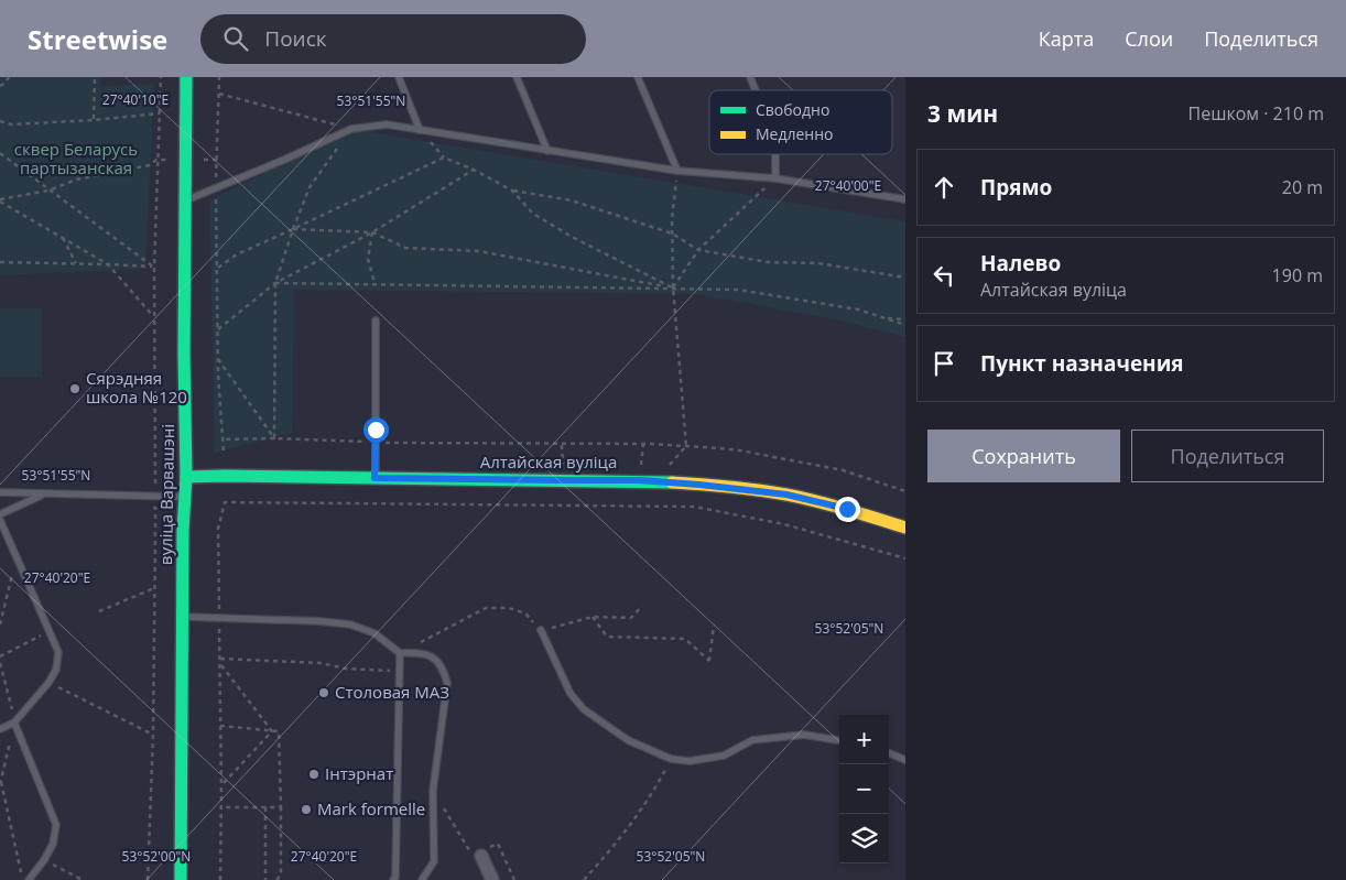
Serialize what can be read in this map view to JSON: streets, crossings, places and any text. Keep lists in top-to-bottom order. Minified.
{"streets":{"main road":["Алтайская вуліца","вуліца Варвашэні"]},"crossings":[["Алтайская вуліца","вуліца Варвашэні"]],"parks":["сквер Беларусь партызанская"],"places":["Сярэдняя школа №120","Столовая МАЗ","Інтэрнат","Mark formelle"],"legend":["Свободно","Медленно"],"page":{"header":"Streetwise","search":"Поиск","nav":["Карта","Слои","Поделиться"],"heading":["3 мин","Пешком · 210 m"],"list":[["Прямо","20 m"],["Налево","Алтайская вуліца","190 m"],"Пункт назначения"],"buttons":["Сохранить","Поделиться"],"map_buttons":["+","−"]},"coordinates":["27°40'10\"E","53°51'55\"N","27°40'00\"E","27°40'20\"E","53°52'05\"N","53°52'00\"N"]}
